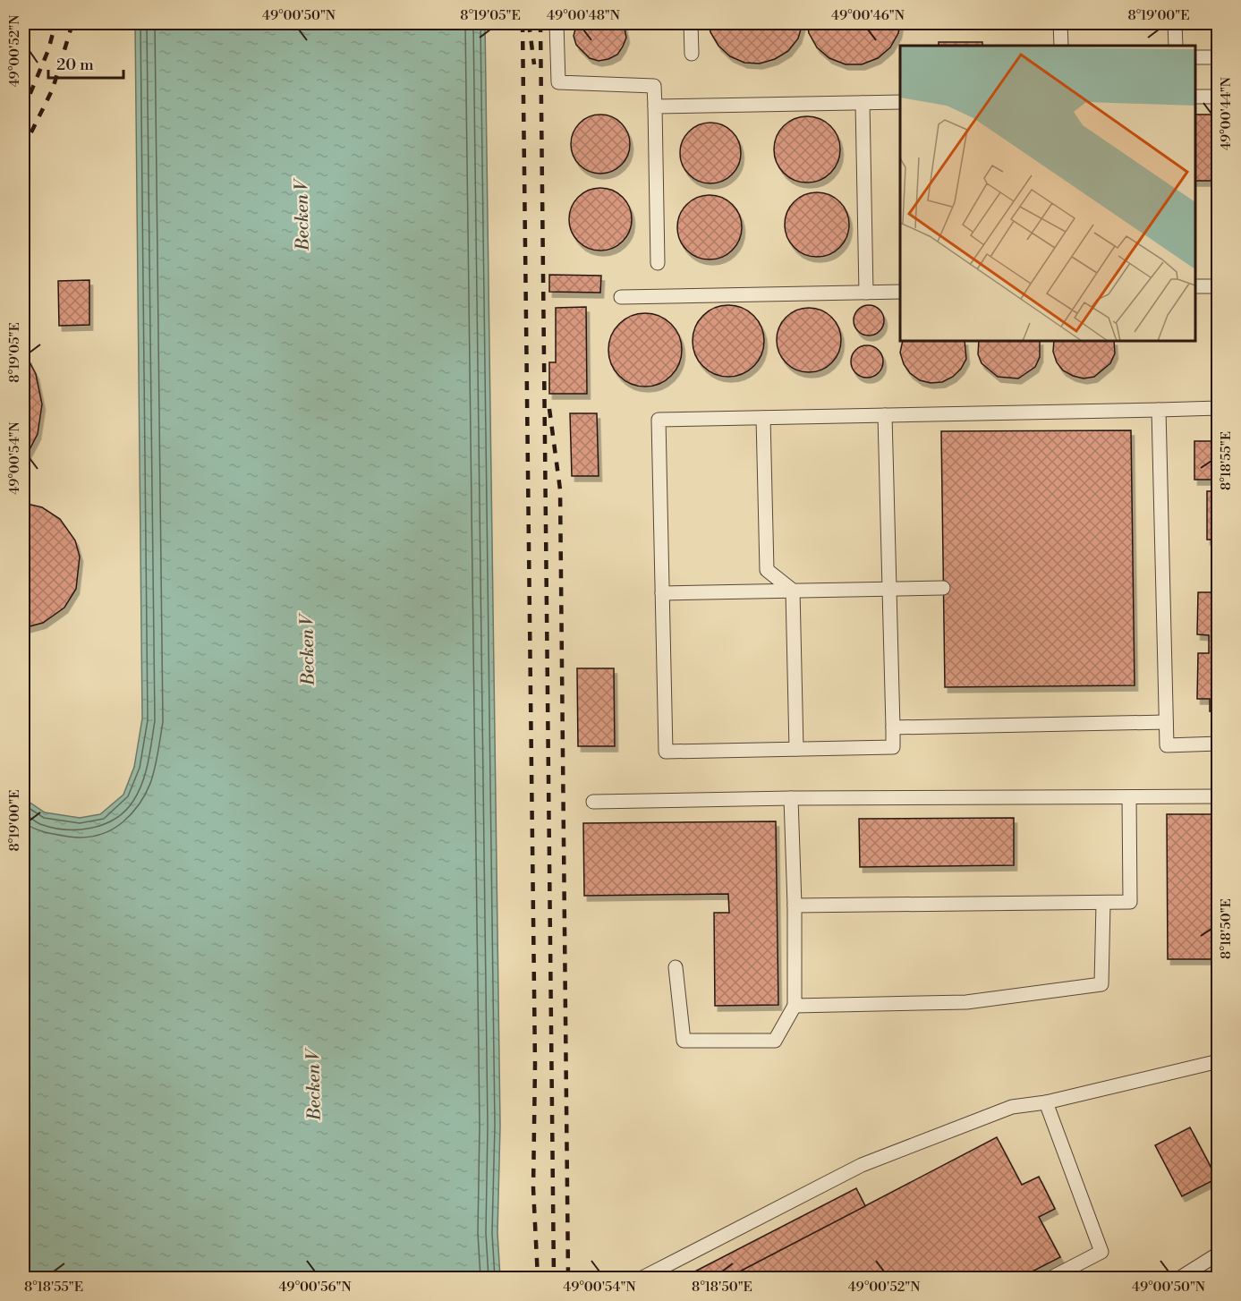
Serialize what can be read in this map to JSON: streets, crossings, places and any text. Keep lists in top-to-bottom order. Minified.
{"water":["Becken V"],"scale_bar":"20 m","coordinates":["49°00'50\"N","8°19'05\"E","49°00'48\"N","49°00'46\"N","8°19'00\"E","49°00'52\"N","49°00'44\"N","49°00'54\"N","8°18'55\"E","8°18'50\"E","49°00'56\"N"]}
